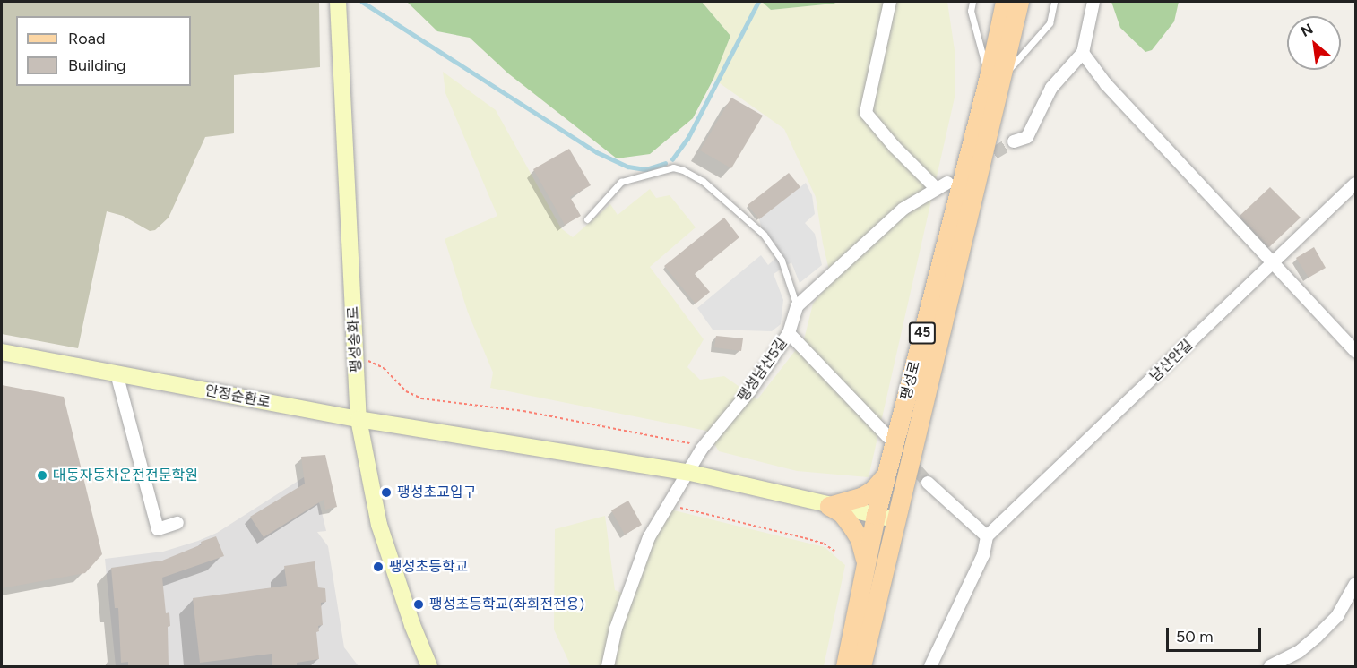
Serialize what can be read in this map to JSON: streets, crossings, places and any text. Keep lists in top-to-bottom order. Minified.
{"streets":{"main road":["45","팽성송화로","팽성로","안정순환로"],"street":["남산안길","팽성남산5길"]},"crossings":[["팽성송화로","안정순환로"],["팽성남산5길","안정순환로"],["팽성로","안정순환로"]],"places":["대동자동차운전전문학원","팽성초교입구","팽성초등학교","팽성초등학교(좌회전전용)"],"legend":["Road","Building"],"scale_bar":"50 m","north":"top left"}
